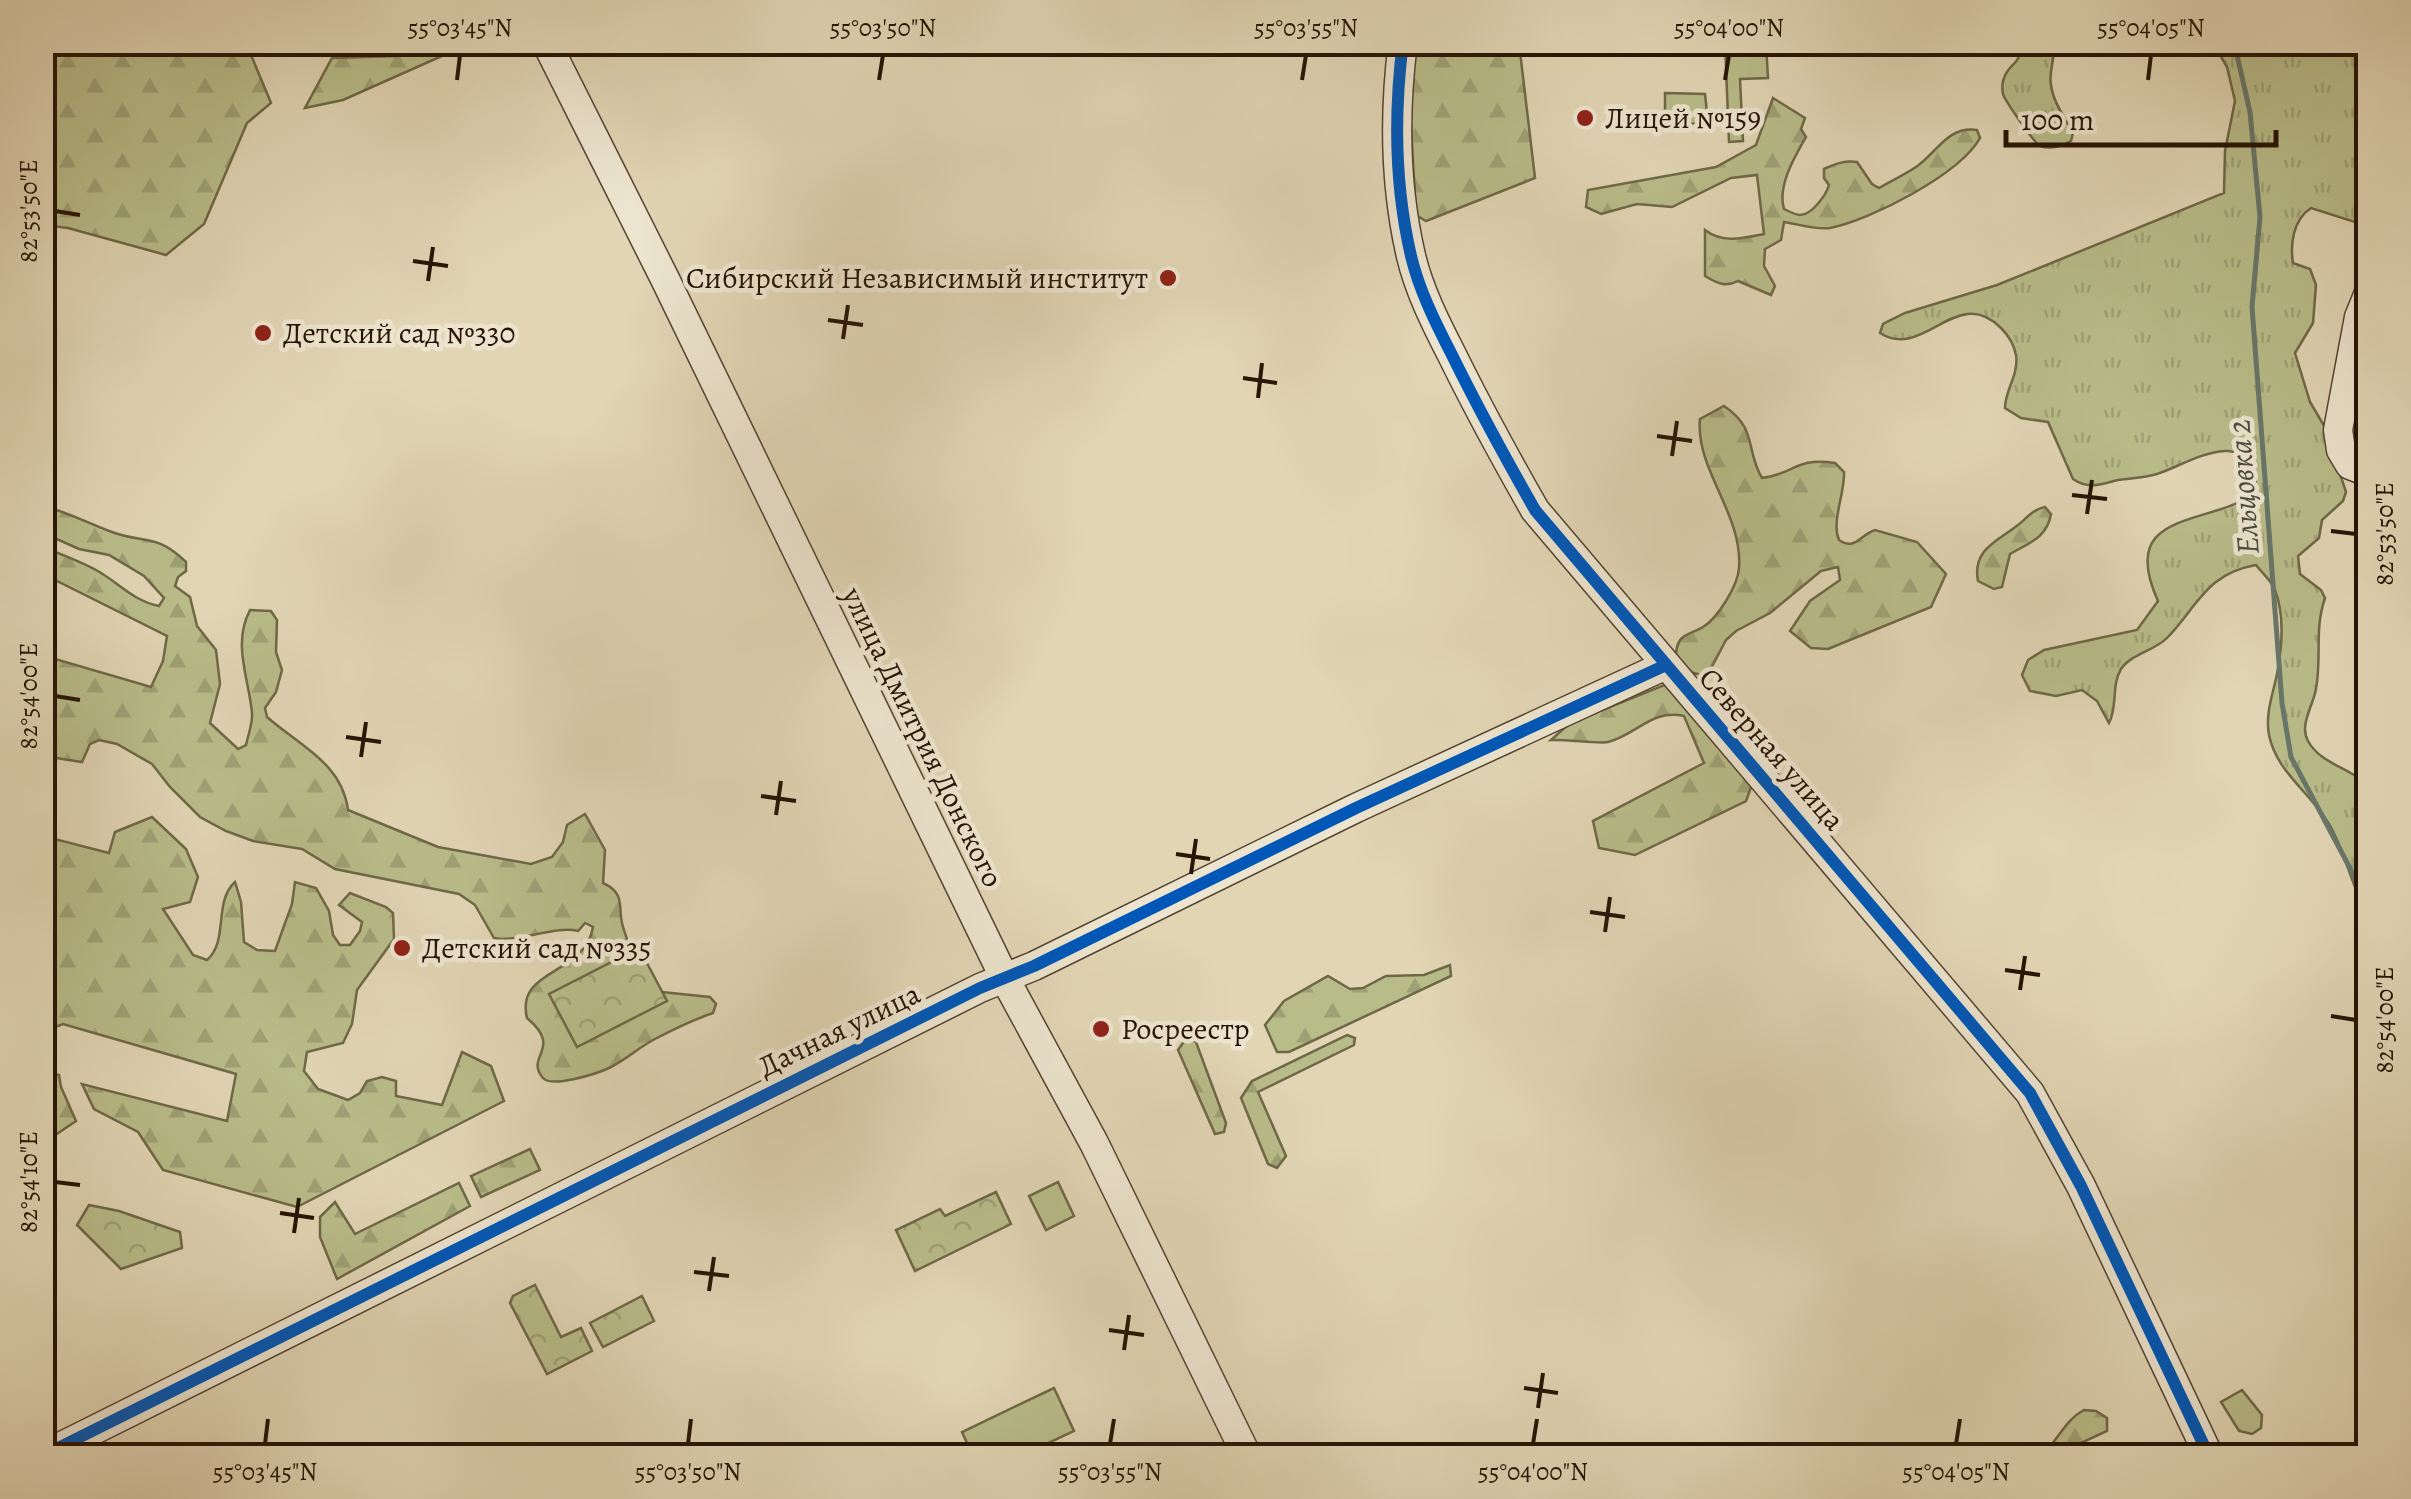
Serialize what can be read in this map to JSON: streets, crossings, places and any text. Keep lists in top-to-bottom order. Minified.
{"streets":{"street":["улица Дмитрия Донского","Северная улица","Дачная улица"]},"crossings":[["улица Дмитрия Донского","Дачная улица"],["Северная улица","Дачная улица"]],"water":["Ельцовка 2"],"places":["Лицей №159","Сибирский Независимый институт","Детский сад №330","Детский сад №335","Росреестр"],"scale_bar":"100 m","coordinates":["55°03'45\"N","55°03'50\"N","55°03'55\"N","55°04'00\"N","55°04'05\"N","82°53'50\"E","82°54'00\"E","82°54'10\"E"]}
